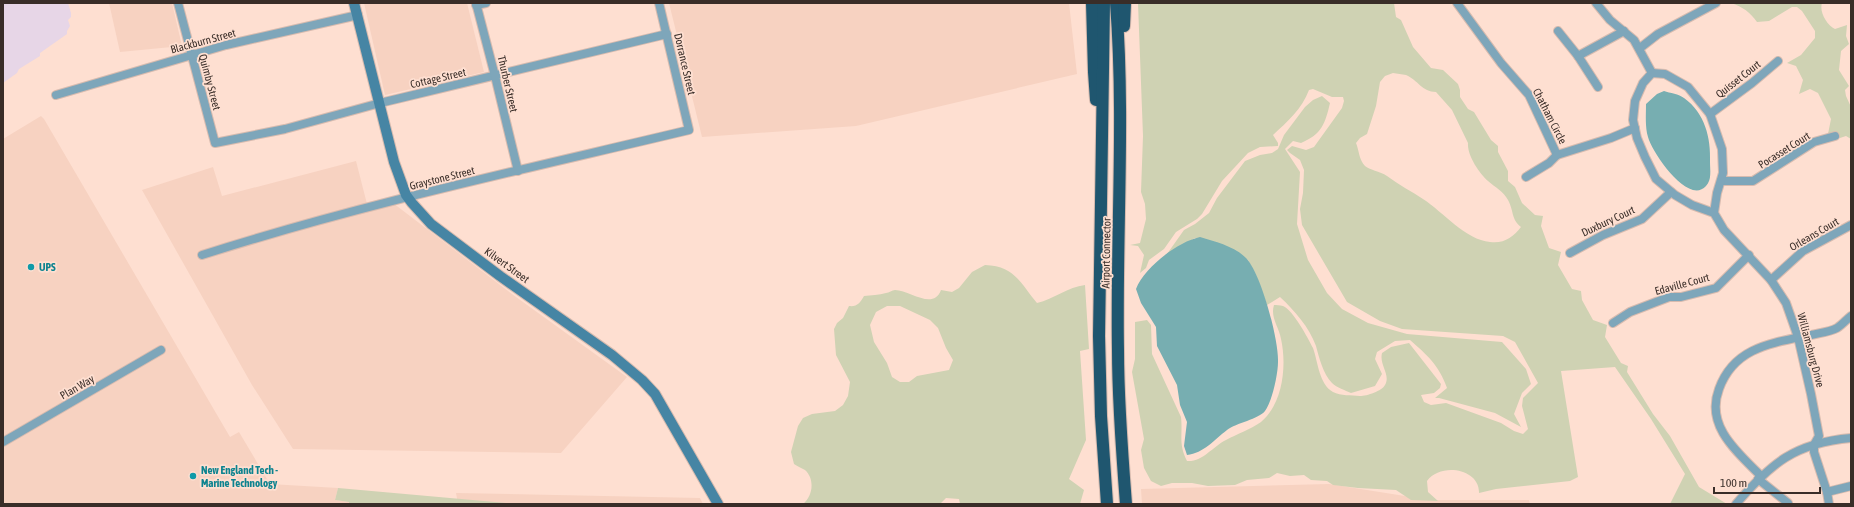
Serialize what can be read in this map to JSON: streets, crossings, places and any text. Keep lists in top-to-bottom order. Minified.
{"streets":{"highway":["Airport Connector"],"street":["Blackburn Street","Dorrance Street","Cottage Street","Quisset Court","Quimby Street","Thurber Street","Chatham Circle","Pocasset Court","Graystone Street","Duxbury Court","Orleans Court","Kilvert Street","Edaville Court","Williamsburg Drive","Plan Way"]},"crossings":[["Blackburn Street","Quimby Street"],["Blackburn Street","Kilvert Street"],["Dorrance Street","Cottage Street"],["Dorrance Street","Graystone Street"],["Cottage Street","Quimby Street"],["Cottage Street","Thurber Street"],["Cottage Street","Kilvert Street"],["Thurber Street","Graystone Street"],["Graystone Street","Kilvert Street"],["Orleans Court","Williamsburg Drive"],["Edaville Court","Williamsburg Drive"]],"places":["UPS","New England Tech - Marine Technology"],"scale_bar":"100 m"}
